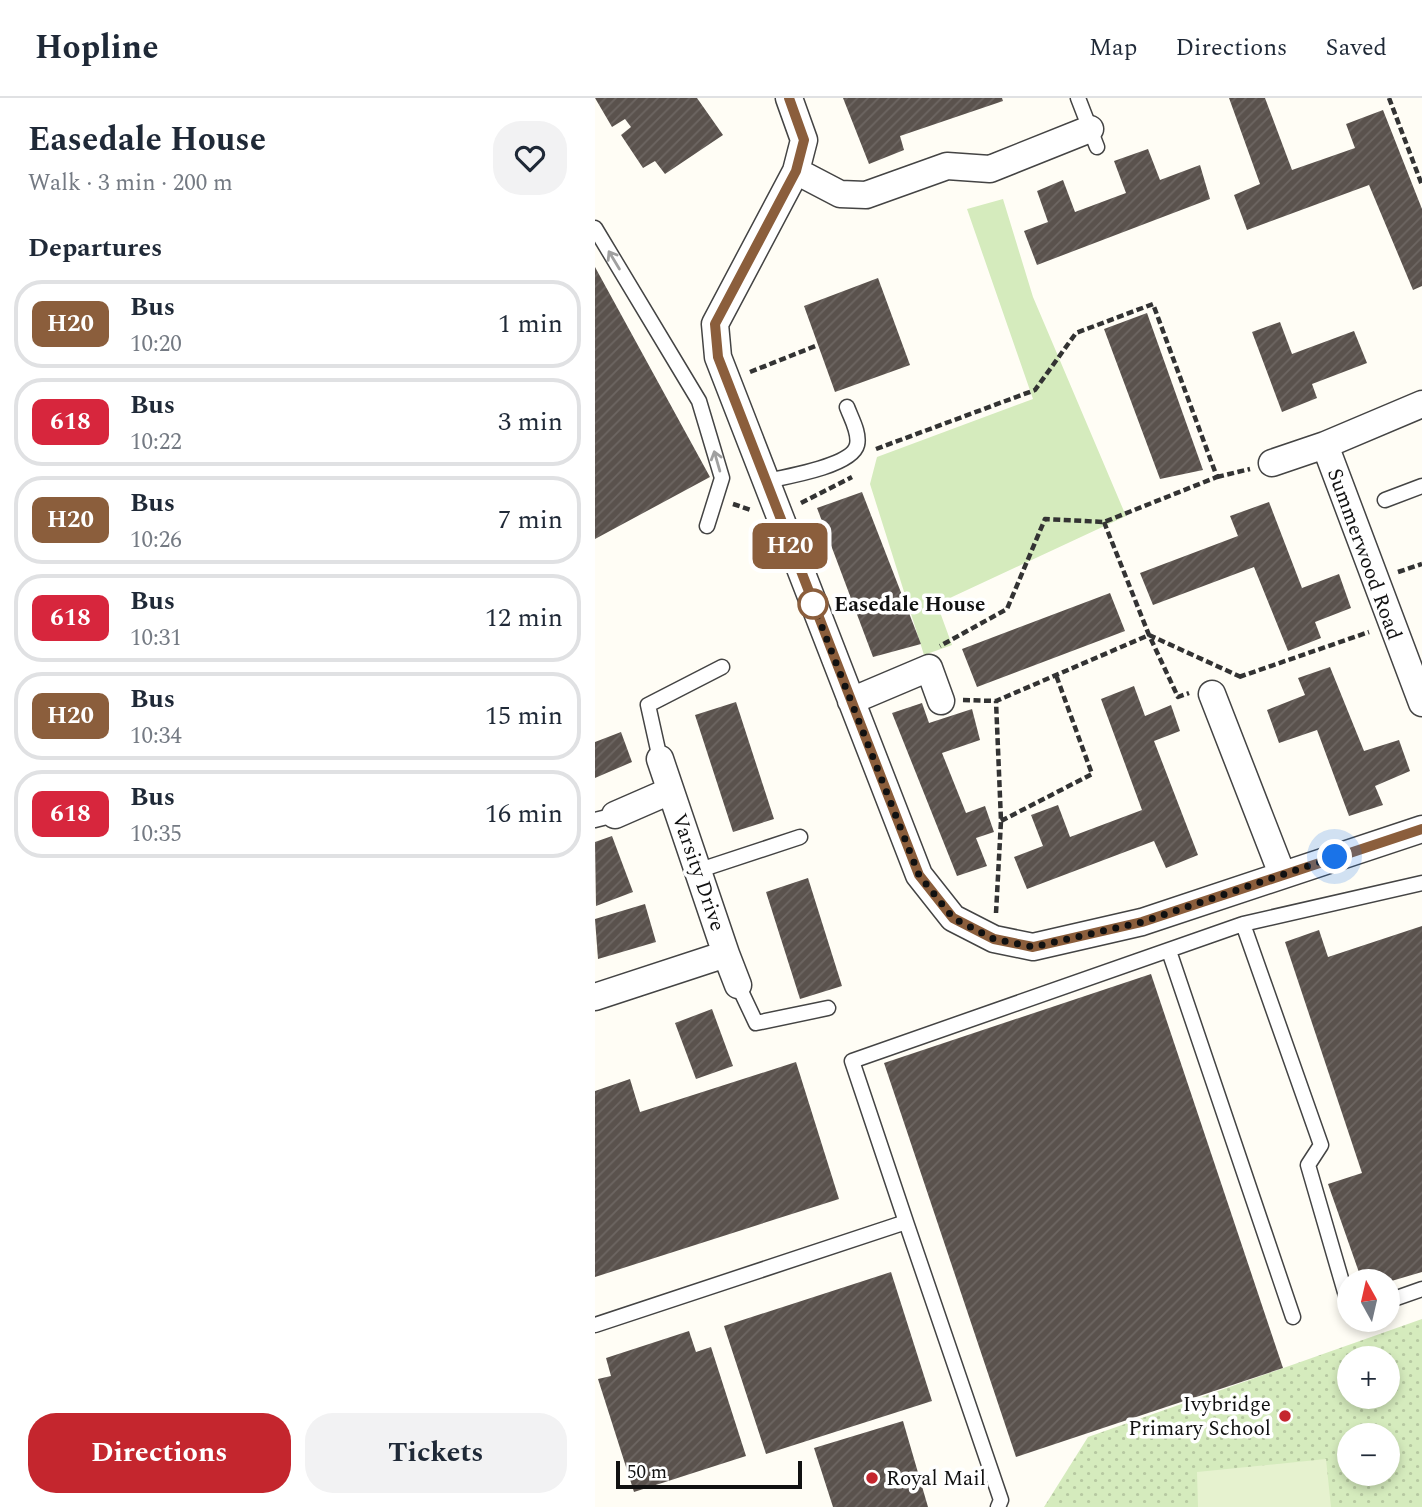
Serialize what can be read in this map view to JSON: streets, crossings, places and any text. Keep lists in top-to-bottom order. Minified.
{"streets":{"street":["Summerwood Road","Varsity Drive"]},"places":["Easedale House","Ivybridge Primary School","Royal Mail"],"lines":["bus line H20"],"scale_bar":"50 m","north":"top","page":{"header":"Hopline","nav":["Map","Directions","Saved"],"heading":[["Easedale House","Walk · 3 min · 200 m"],"Departures"],"on_map":"H20","list":[{"mark":"H20","name":"Bus","note":"10:20","value":"1 min"},{"mark":"618","name":"Bus","note":"10:22","value":"3 min"},{"mark":"H20","name":"Bus","note":"10:26","value":"7 min"},{"mark":"618","name":"Bus","note":"10:31","value":"12 min"},{"mark":"H20","name":"Bus","note":"10:34","value":"15 min"},{"mark":"618","name":"Bus","note":"10:35","value":"16 min"}],"map_buttons":["+","−"],"buttons":["Directions","Tickets"],"scale":"50 m"}}
